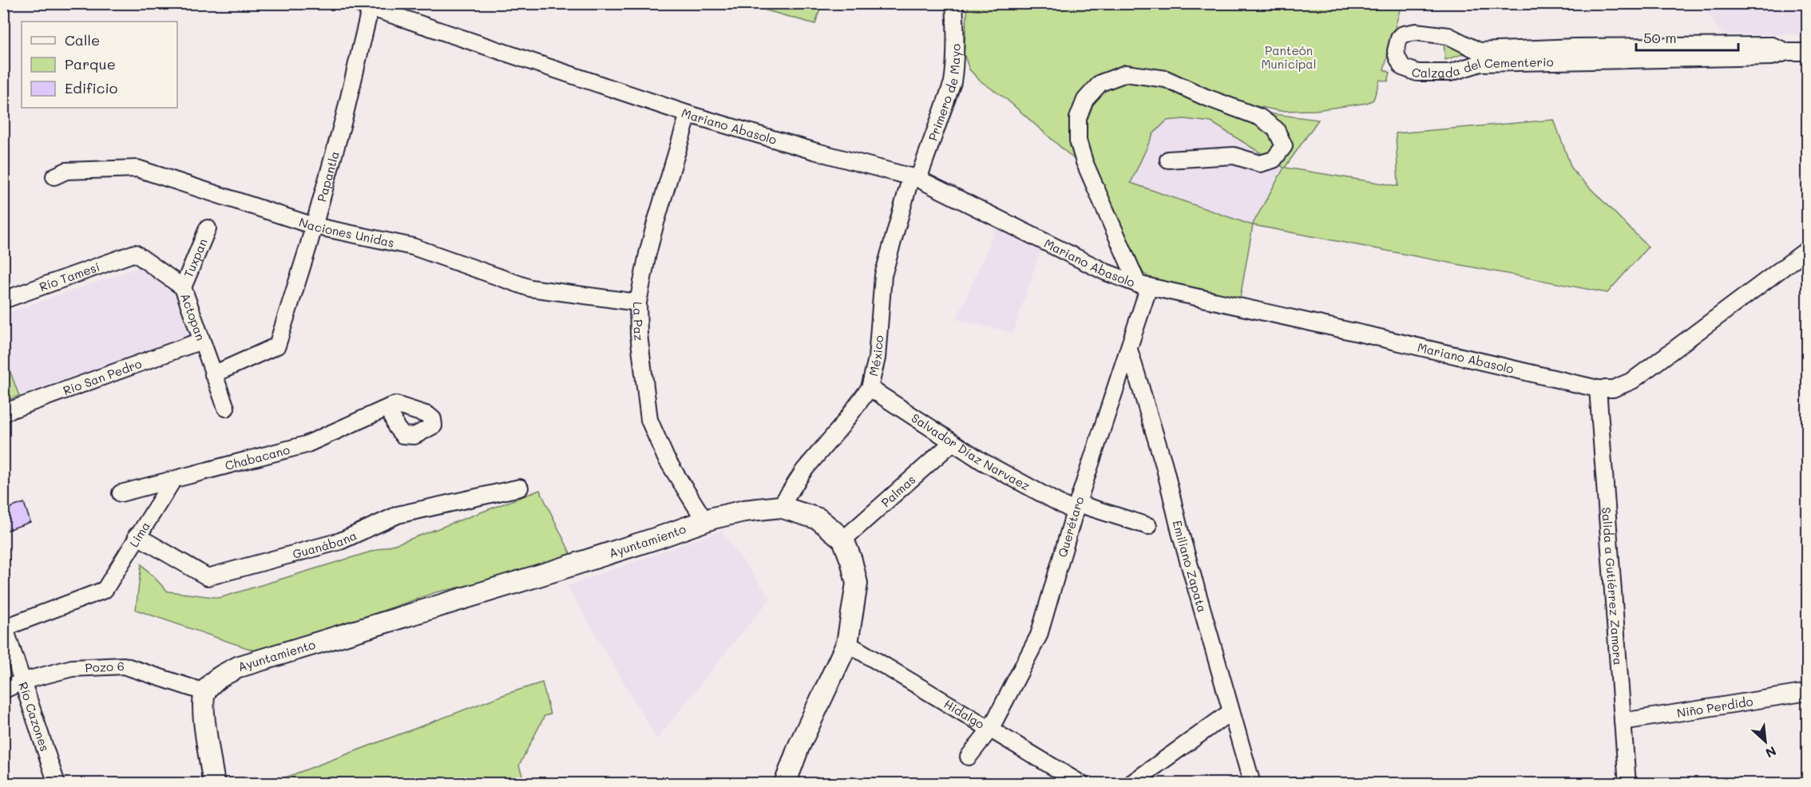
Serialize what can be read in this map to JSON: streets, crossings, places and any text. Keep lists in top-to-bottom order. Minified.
{"streets":{"street":["Calzada del Cementerio","Primero de Mayo","Mariano Abasolo","Papantla","Naciones Unidas","Tuxpan","Río Tamesí","Actopan","La Paz","México","Río San Pedro","Salvador Díaz Narvaez","Chabacano","Palmas","Querétaro","Lima","Ayuntamiento","Guanábana","Emiliano Zapata","Salida a Gutiérrez Zamora","Pozo 6","Niño Perdido","Hidalgo","Río Cazones"]},"crossings":[["Primero de Mayo","Mariano Abasolo"],["Primero de Mayo","México"],["Mariano Abasolo","Papantla"],["Mariano Abasolo","La Paz"],["Mariano Abasolo","México"],["Mariano Abasolo","Querétaro"],["Mariano Abasolo","Salida a Gutiérrez Zamora"],["Papantla","Naciones Unidas"],["Papantla","Actopan"],["Naciones Unidas","La Paz"],["Tuxpan","Actopan"],["Río Tamesí","Actopan"],["Actopan","Río San Pedro"],["La Paz","Ayuntamiento"],["México","Salvador Díaz Narvaez"],["México","Ayuntamiento"],["Salvador Díaz Narvaez","Palmas"],["Salvador Díaz Narvaez","Querétaro"],["Chabacano","Lima"],["Palmas","Ayuntamiento"],["Querétaro","Emiliano Zapata"],["Querétaro","Hidalgo"],["Lima","Guanábana"],["Lima","Río Cazones"],["Ayuntamiento","Pozo 6"],["Ayuntamiento","Hidalgo"],["Salida a Gutiérrez Zamora","Niño Perdido"],["Pozo 6","Río Cazones"]],"parks":["Panteón Municipal"],"legend":["Calle","Parque","Edificio"],"scale_bar":"50 m","north":"bottom right"}
